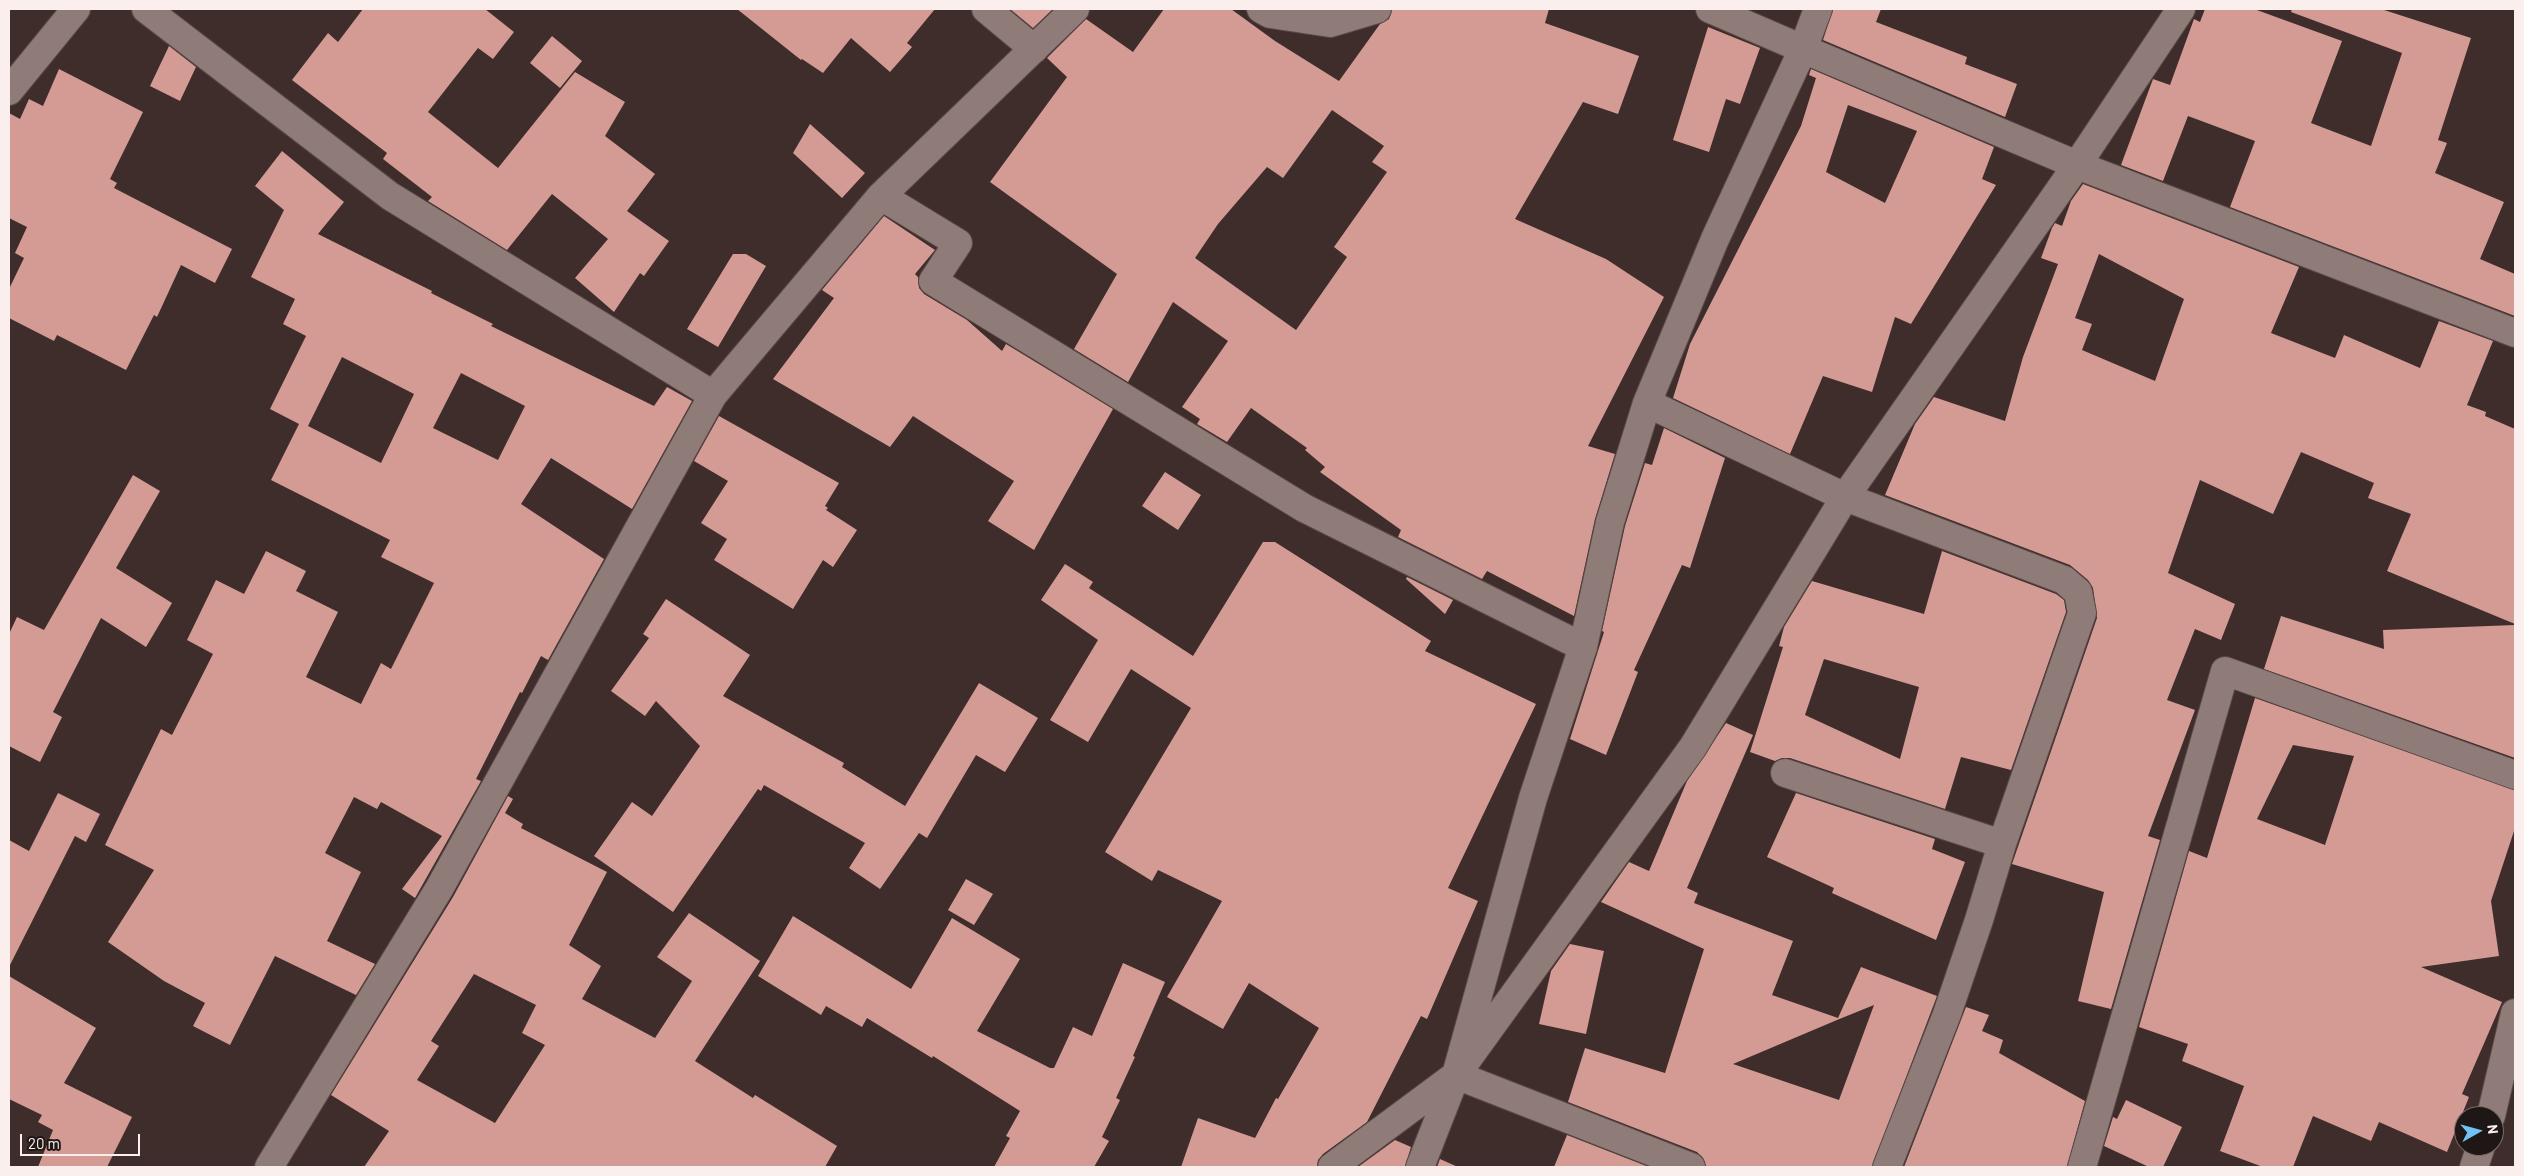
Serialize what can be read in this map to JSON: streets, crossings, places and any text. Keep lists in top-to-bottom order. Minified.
{"scale_bar":"20 m","north":"right"}
